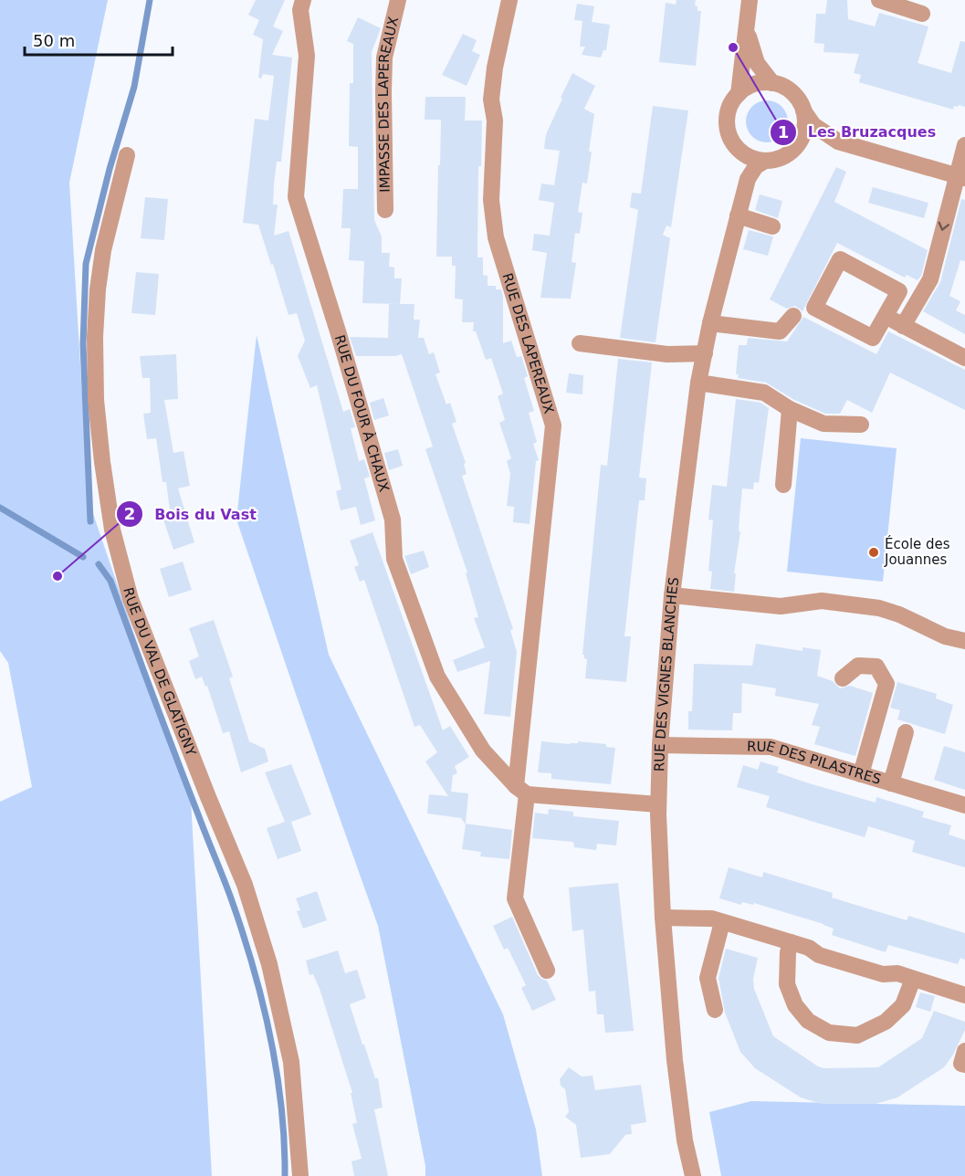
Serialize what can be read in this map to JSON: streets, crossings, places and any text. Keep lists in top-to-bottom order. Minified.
{"streets":{"street":["IMPASSE DES LAPEREAUX","RUE DES LAPEREAUX","RUE DU FOUR À CHAUX","RUE DU VAL DE GLATIGNY","RUE DES VIGNES BLANCHES","RUE DES PILASTRES"]},"crossings":[["RUE DES LAPEREAUX","RUE DU FOUR À CHAUX"],["RUE DES VIGNES BLANCHES","RUE DES PILASTRES"]],"places":["Les Bruzacques","École des Jouannes","Bois du Vast"],"scale_bar":"50 m"}
